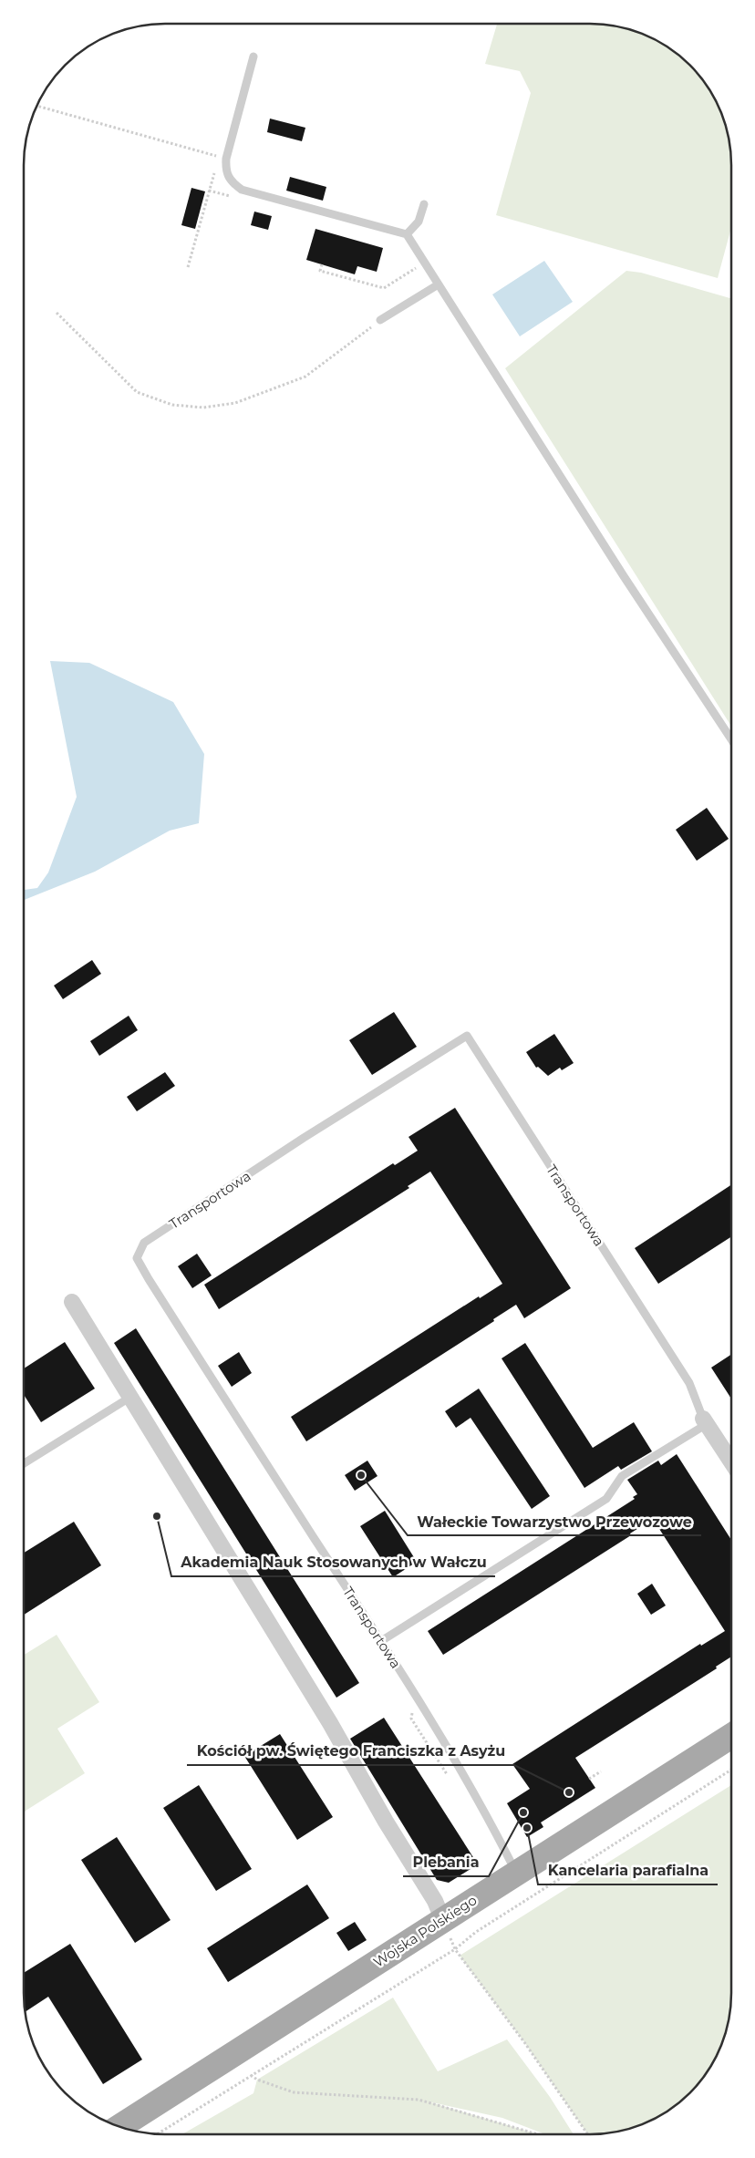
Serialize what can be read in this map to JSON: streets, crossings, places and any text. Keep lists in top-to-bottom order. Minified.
{"streets":{"main road":["Wojska Polskiego"],"street":["Transportowa"]},"crossings":[["Transportowa","Wojska Polskiego"]],"places":["Wałeckie Towarzystwo Przewozowe","Akademia Nauk Stosowanych w Wałczu","Kościół pw. Świętego Franciszka z Asyżu","Plebania","Kancelaria parafialna"]}
